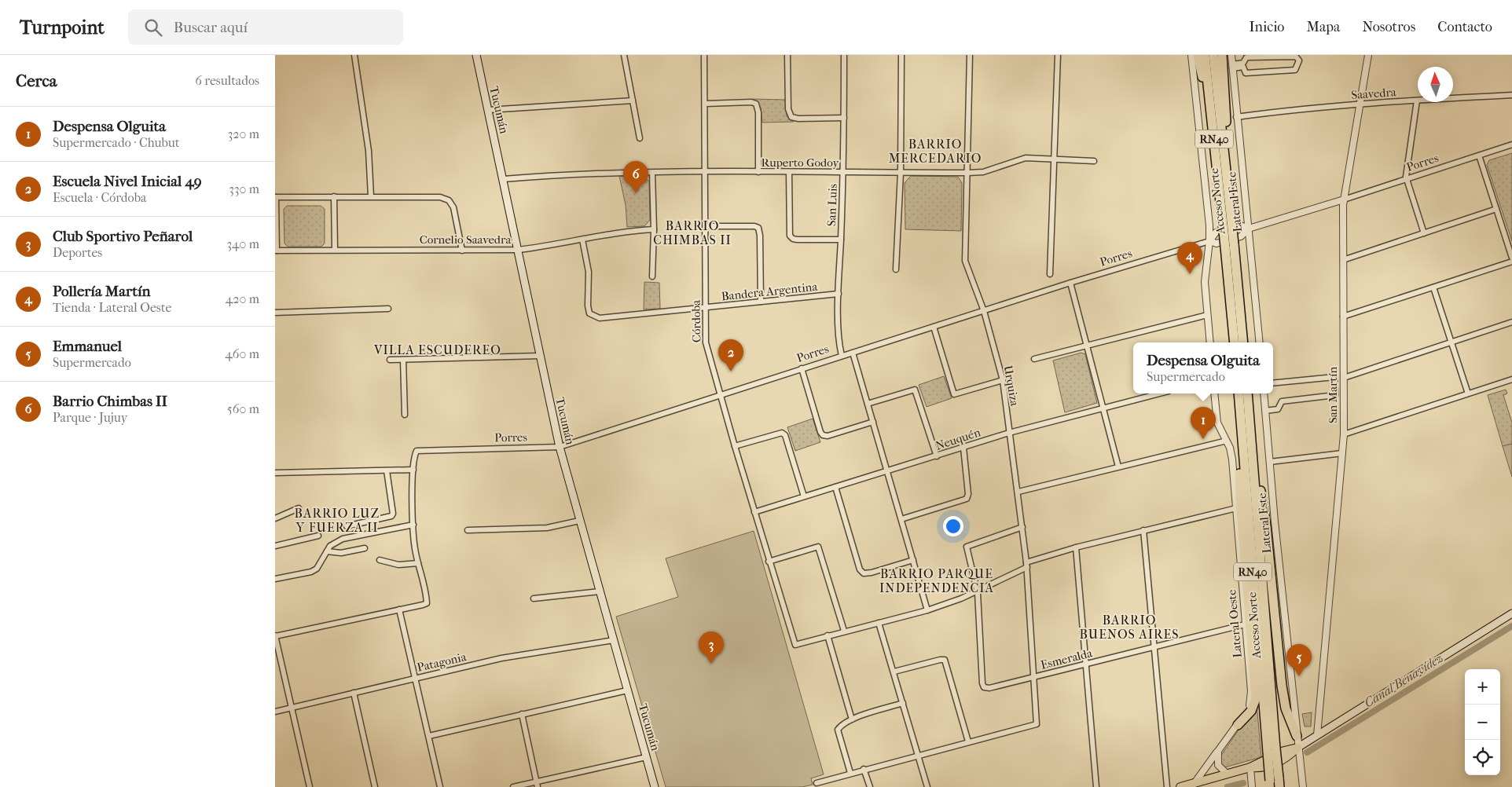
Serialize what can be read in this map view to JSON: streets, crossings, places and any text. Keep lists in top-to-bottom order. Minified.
{"streets":{"highway":["RN40","Acceso Norte"],"main road":["Tucumán"],"street":["Saavedra","Ruperto Godoy","Porres","Lateral Este","San Luis","Cornelio Saavedra","Bandera Argentina","Córdoba","Urquiza","San Martín","Neuquén","Lateral Oeste","Esmeralda","Patagonia"]},"crossings":[["Saavedra","Lateral Este"],["Saavedra","San Martín"],["Tucumán","Ruperto Godoy"],["Tucumán","Porres"],["Tucumán","Cornelio Saavedra"],["Tucumán","Patagonia"],["Ruperto Godoy","San Luis"],["Ruperto Godoy","Córdoba"],["Ruperto Godoy","Urquiza"],["Porres","Lateral Este"],["Porres","San Luis"],["Porres","Córdoba"],["Porres","Urquiza"],["Porres","San Martín"],["San Luis","Bandera Argentina"],["Cornelio Saavedra","Bandera Argentina"],["Bandera Argentina","Córdoba"],["Córdoba","Neuquén"],["Urquiza","Neuquén"],["Urquiza","Esmeralda"],["Lateral Oeste","Esmeralda"]],"districts":["BARRIO MERCEDARIO","BARRIO CHIMBAS II","VILLA ESCUDEREO","BARRIO LUZ Y FUERZA II","BARRIO PARQUE INDEPENDENCIA","BARRIO BUENOS AIRES"],"water":["Canal Benavídez"],"north":"top","page":{"header":"Turnpoint","search":"Buscar aquí","nav":["Inicio","Mapa","Nosotros","Contacto"],"heading":["Cerca","6 resultados"],"list":[{"mark":"1","name":"Despensa Olguita","note":"Supermercado · Chubut","value":"320 m"},{"mark":"2","name":"Escuela Nivel Inicial 49","note":"Escuela · Córdoba","value":"330 m"},{"mark":"3","name":"Club Sportivo Peñarol","note":"Deportes","value":"340 m"},{"mark":"4","name":"Pollería Martín","note":"Tienda · Lateral Oeste","value":"420 m"},{"mark":"5","name":"Emmanuel","note":"Supermercado","value":"460 m"},{"mark":"6","name":"Barrio Chimbas II","note":"Parque · Jujuy","value":"560 m"}],"pins":["6","4","2","1","3","5"],"popup":["Despensa Olguita","Supermercado"],"map_buttons":["+","−"]}}
